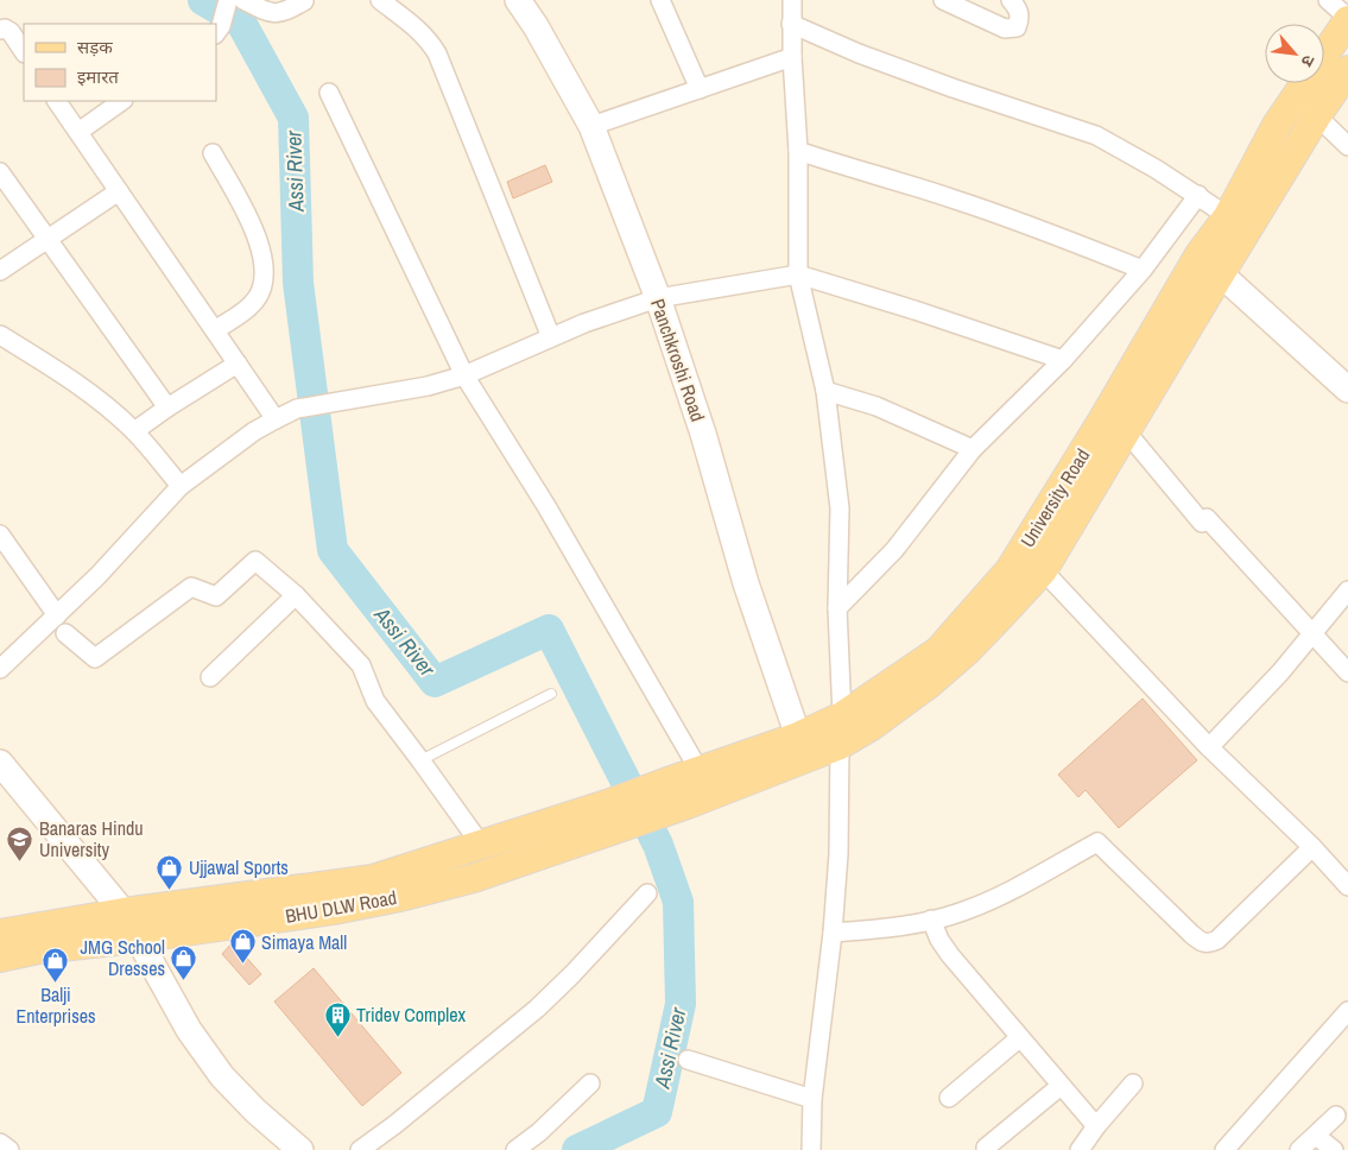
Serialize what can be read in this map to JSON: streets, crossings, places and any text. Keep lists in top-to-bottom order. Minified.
{"streets":{"main road":["University Road","BHU DLW Road"],"street":["Panchkroshi Road"]},"crossings":[["Panchkroshi Road","University Road"],["University Road","BHU DLW Road"]],"water":["Assi River"],"places":{"school or university":["Banaras Hindu University"],"shop":["Ujjawal Sports","Simaya Mall","JMG School Dresses","Balji Enterprises"],"building":["Tridev Complex"]},"legend":["सड़क","इमारत"],"north":"bottom right"}
